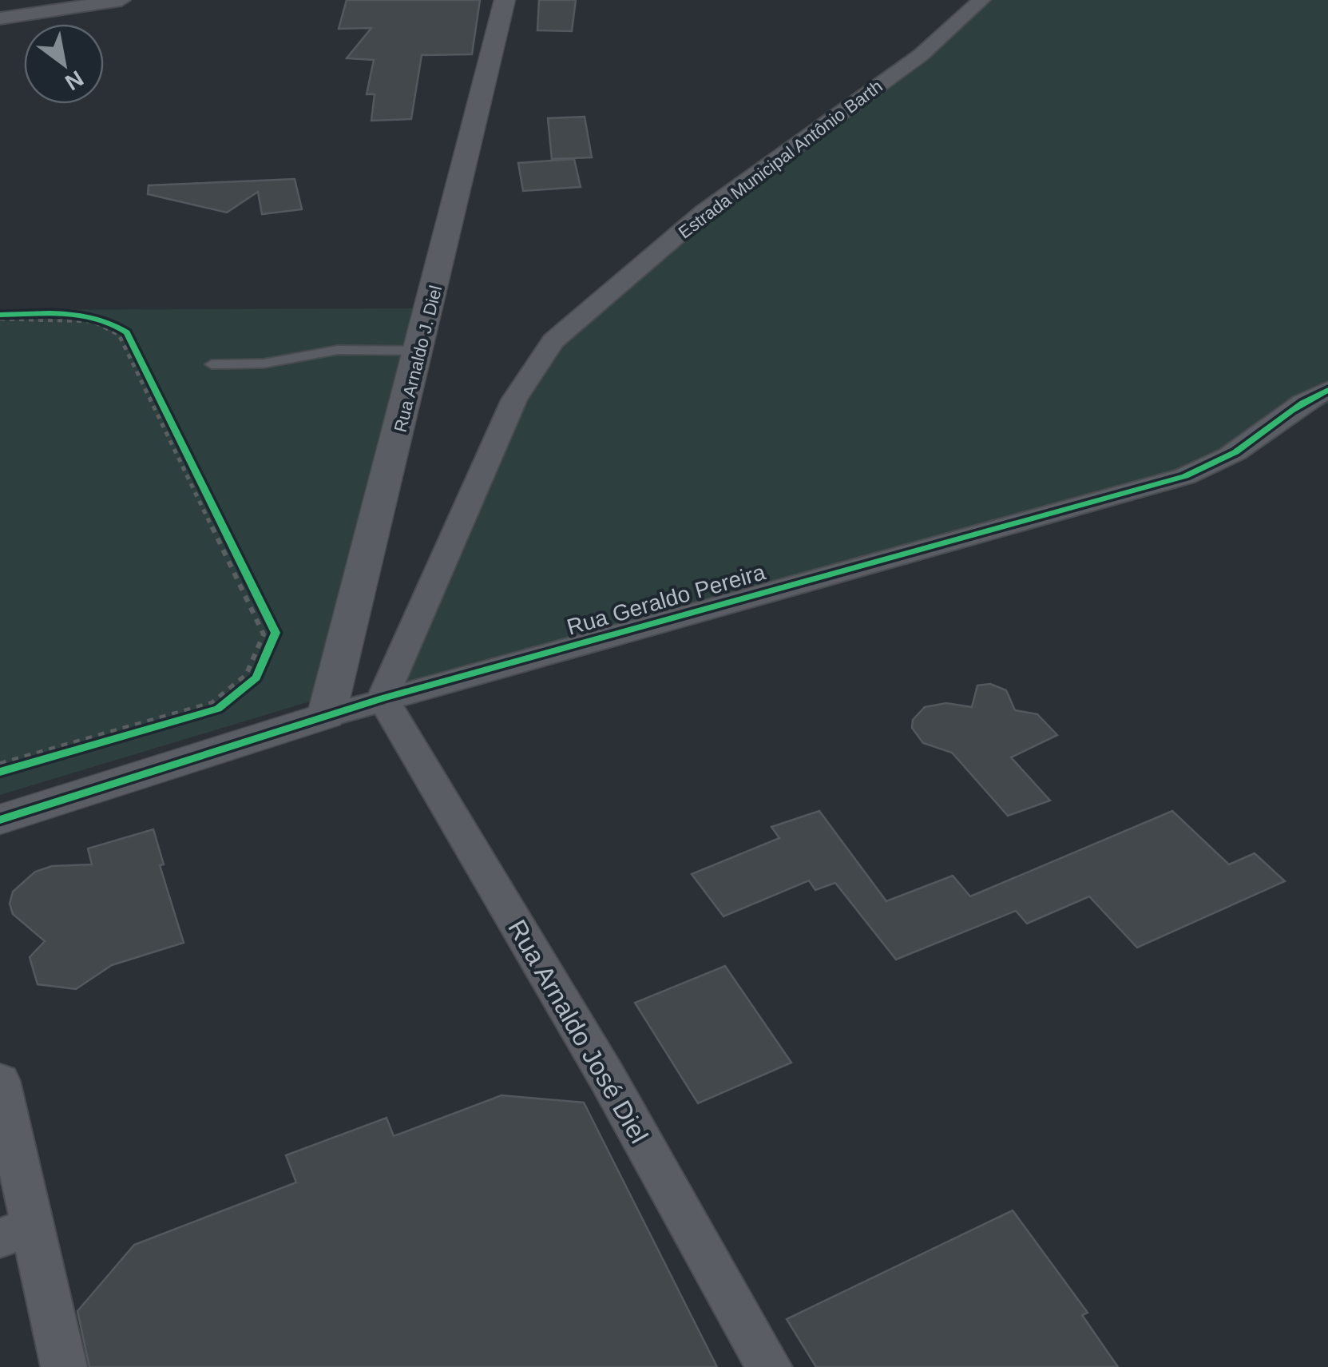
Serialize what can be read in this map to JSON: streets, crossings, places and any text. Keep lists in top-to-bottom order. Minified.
{"streets":{"street":["Estrada Municipal Antônio Barth","Rua Arnaldo J. Diel","Rua Geraldo Pereira","Rua Arnaldo José Diel"]},"crossings":[["Estrada Municipal Antônio Barth","Rua Geraldo Pereira"],["Estrada Municipal Antônio Barth","Rua Arnaldo José Diel"],["Rua Arnaldo J. Diel","Rua Geraldo Pereira"],["Rua Geraldo Pereira","Rua Arnaldo José Diel"]],"north":"bottom right"}
